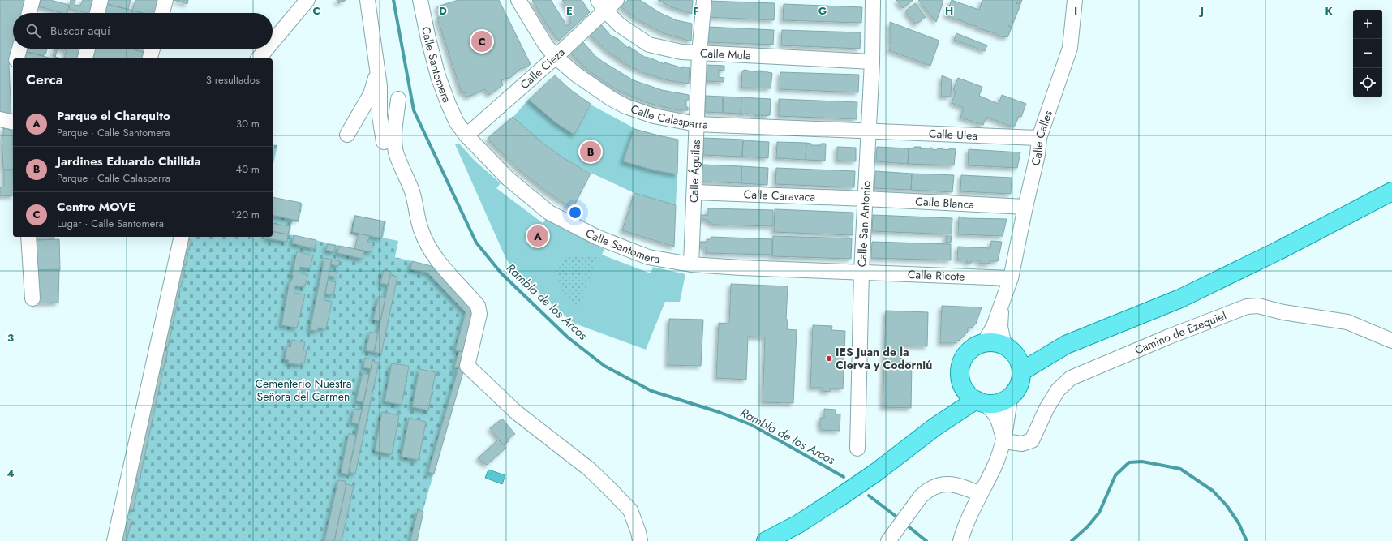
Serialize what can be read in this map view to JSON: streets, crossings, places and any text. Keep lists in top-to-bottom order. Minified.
{"streets":{"street":["Calle Mula","Calle Santomera","Calle Cieza","Calle Calasparra","Calle Ulea","Calle Calles","Calle Águilas","Calle Caravaca","Calle Blanca","Calle San Antonio","Calle Ricote","Camino de Ezequiel"]},"crossings":[["Calle Mula","Calle Cieza"],["Calle Mula","Calle Águilas"],["Calle Mula","Calle San Antonio"],["Calle Santomera","Calle Cieza"],["Calle Santomera","Calle Águilas"],["Calle Santomera","Calle San Antonio"],["Calle Santomera","Calle Ricote"],["Calle Cieza","Calle Calasparra"],["Calle Calasparra","Calle Ulea"],["Calle Calasparra","Calle Águilas"],["Calle Calasparra","Calle San Antonio"],["Calle Ulea","Calle Calles"],["Calle Ulea","Calle San Antonio"],["Calle Calles","Calle Blanca"],["Calle Calles","Calle Ricote"],["Calle Águilas","Calle Caravaca"],["Calle Caravaca","Calle Blanca"],["Calle Caravaca","Calle San Antonio"],["Calle Blanca","Calle San Antonio"],["Calle San Antonio","Calle Ricote"]],"water":["Rambla de los Arcos"],"parks":["Cementerio Nuestra Señora del Carmen"],"places":["IES Juan de la Cierva y Codorniú"],"page":{"map_buttons":["+","−"],"search":"Buscar aquí","pins":["C","B","A"],"heading":["Cerca","3 resultados"],"list":[{"mark":"A","name":"Parque el Charquito","note":"Parque · Calle Santomera","value":"30 m"},{"mark":"B","name":"Jardines Eduardo Chillida","note":"Parque · Calle Calasparra","value":"40 m"},{"mark":"C","name":"Centro MOVE","note":"Lugar · Calle Santomera","value":"120 m"}]},"grid":{"columns":["C","D","E","F","G","H","I","J","K"],"rows":["3","4"]}}
